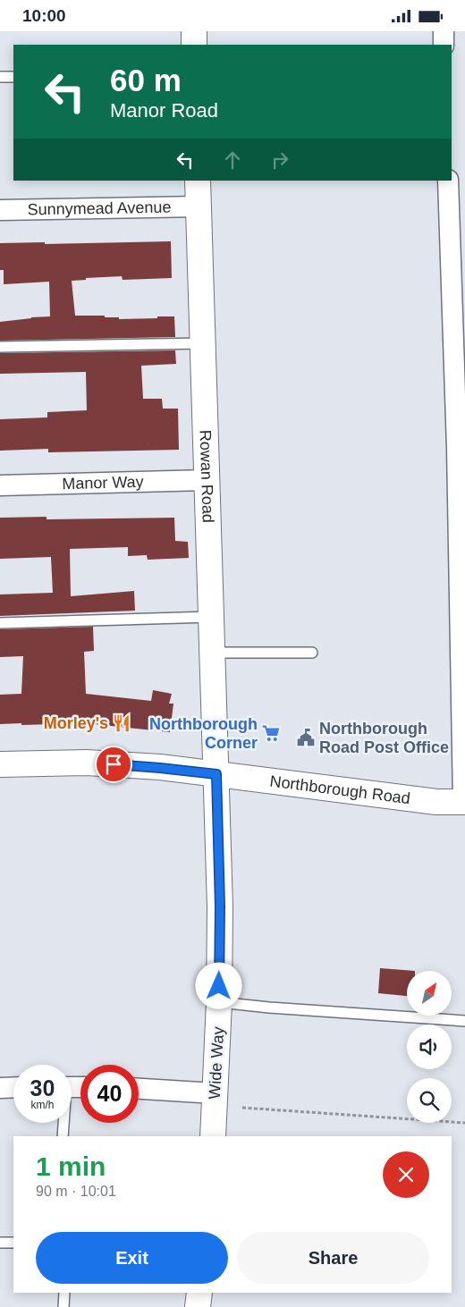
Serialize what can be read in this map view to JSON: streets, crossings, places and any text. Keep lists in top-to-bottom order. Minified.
{"streets":{"main road":["Rowan Road","Northborough Road","Wide Way"],"street":["Sunnymead Avenue","Manor Way"]},"crossings":[["Sunnymead Avenue","Rowan Road"],["Rowan Road","Manor Way"],["Rowan Road","Northborough Road"],["Rowan Road","Wide Way"],["Northborough Road","Wide Way"]],"places":{"restaurant":["Morley's"],"supermarket":["Northborough Corner"],"public building":["Northborough Road Post Office"]},"north":"top right","page":{"status":"10:00","turn":["60 m","Manor Road"],"speed":"30 km/h","limit":"40","heading":["1 min","90 m · 10:01"],"buttons":["Exit","Share"]}}
